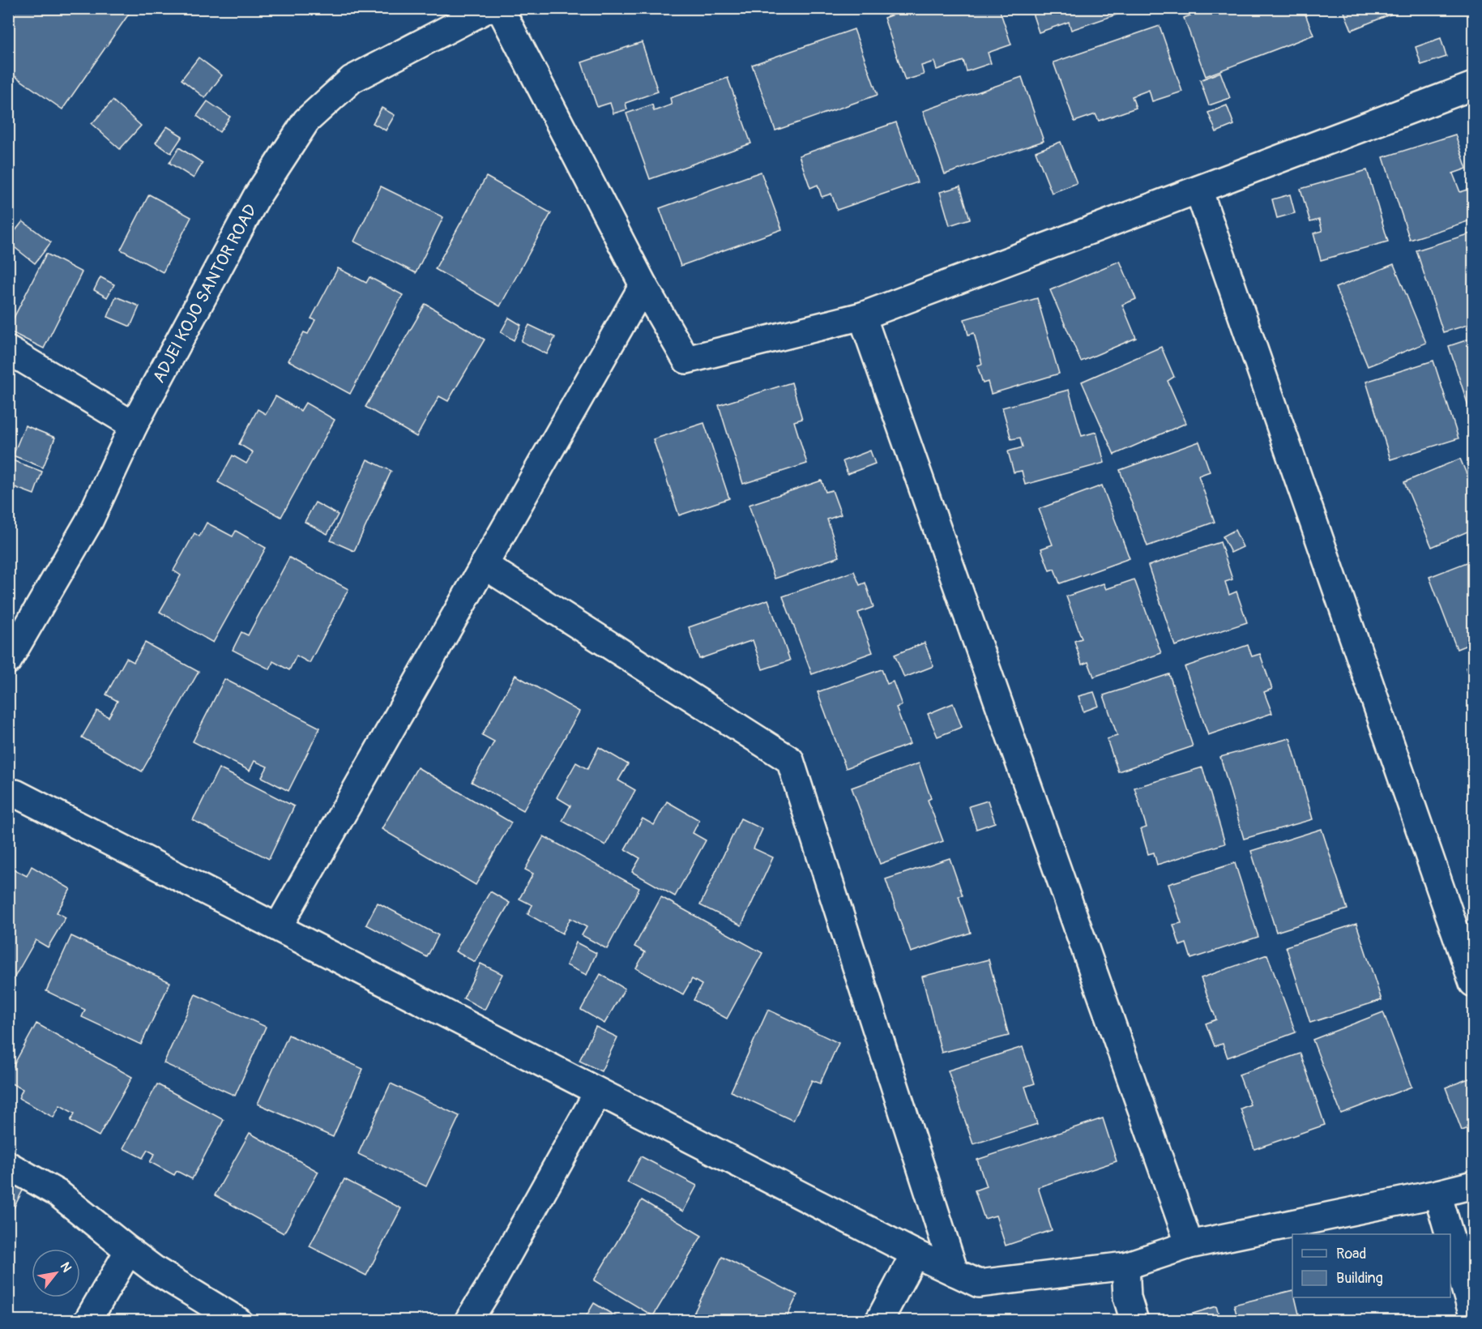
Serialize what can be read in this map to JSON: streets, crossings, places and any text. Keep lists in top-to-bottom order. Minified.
{"streets":{"street":["ADJEI KOJO SANTOR ROAD"]},"legend":["Road","Building"],"north":"top right"}
